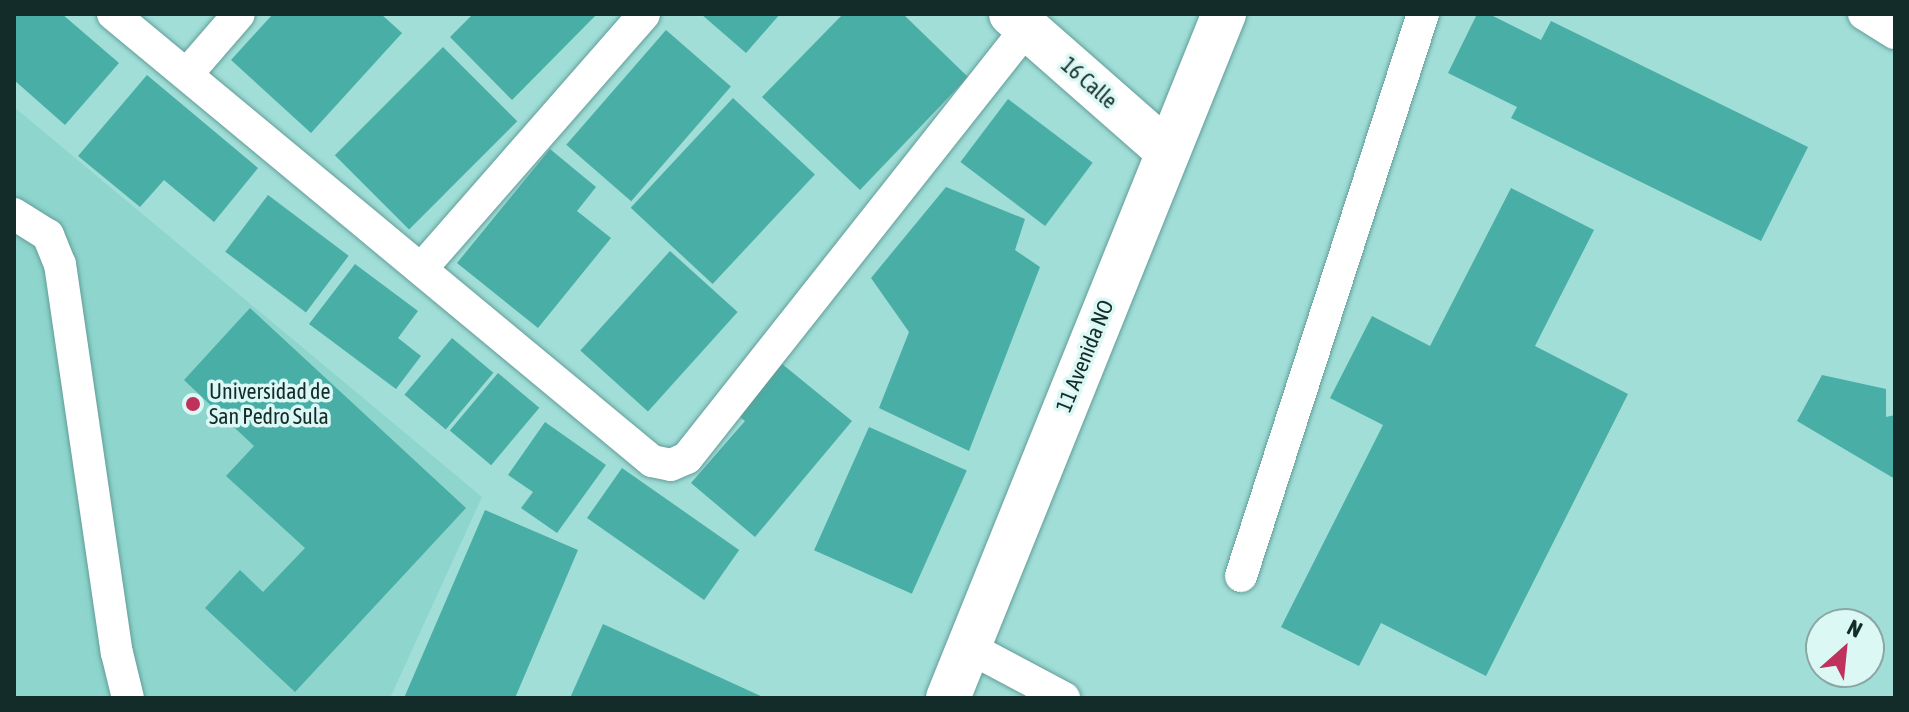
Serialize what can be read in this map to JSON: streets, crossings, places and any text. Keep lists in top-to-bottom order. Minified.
{"streets":{"street":["16 Calle","11 Avenida NO"]},"crossings":[["16 Calle","11 Avenida NO"]],"places":["Universidad de San Pedro Sula"],"north":"top right"}
